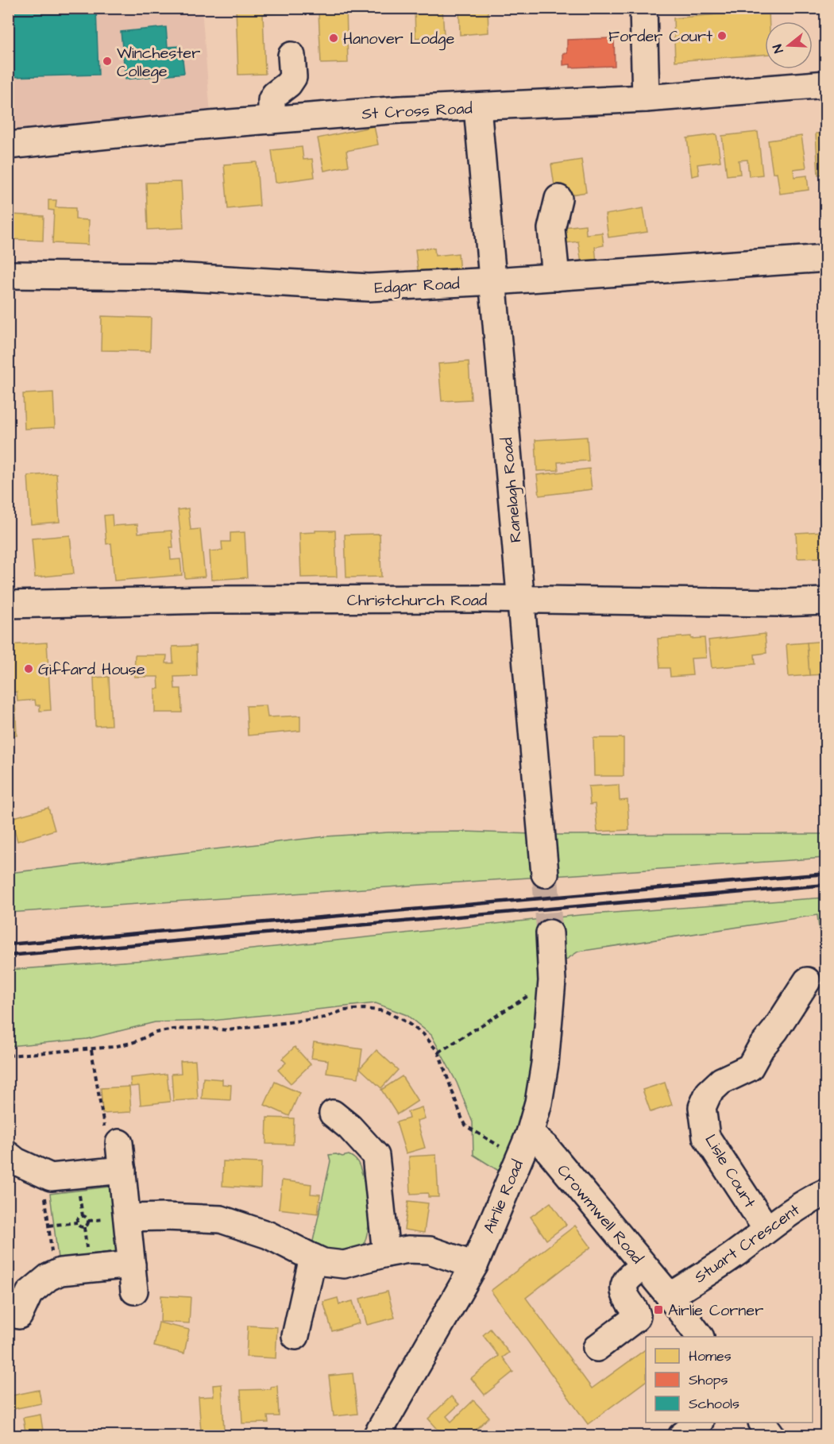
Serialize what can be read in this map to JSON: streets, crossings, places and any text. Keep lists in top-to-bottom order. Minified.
{"streets":{"street":["St Cross Road","Edgar Road","Ranelagh Road","Christchurch Road","Lisle Court","Airlie Road","Crowmwell Road","Stuart Crescent"]},"crossings":[["St Cross Road","Ranelagh Road"],["Edgar Road","Ranelagh Road"],["Ranelagh Road","Christchurch Road"],["Lisle Court","Stuart Crescent"],["Airlie Road","Crowmwell Road"],["Crowmwell Road","Stuart Crescent"]],"places":{"other":["Forder Court","Hanover Lodge","Winchester College","Giffard House"],"transit":["Airlie Corner"]},"legend":["Homes","Shops","Schools"],"north":"left"}
